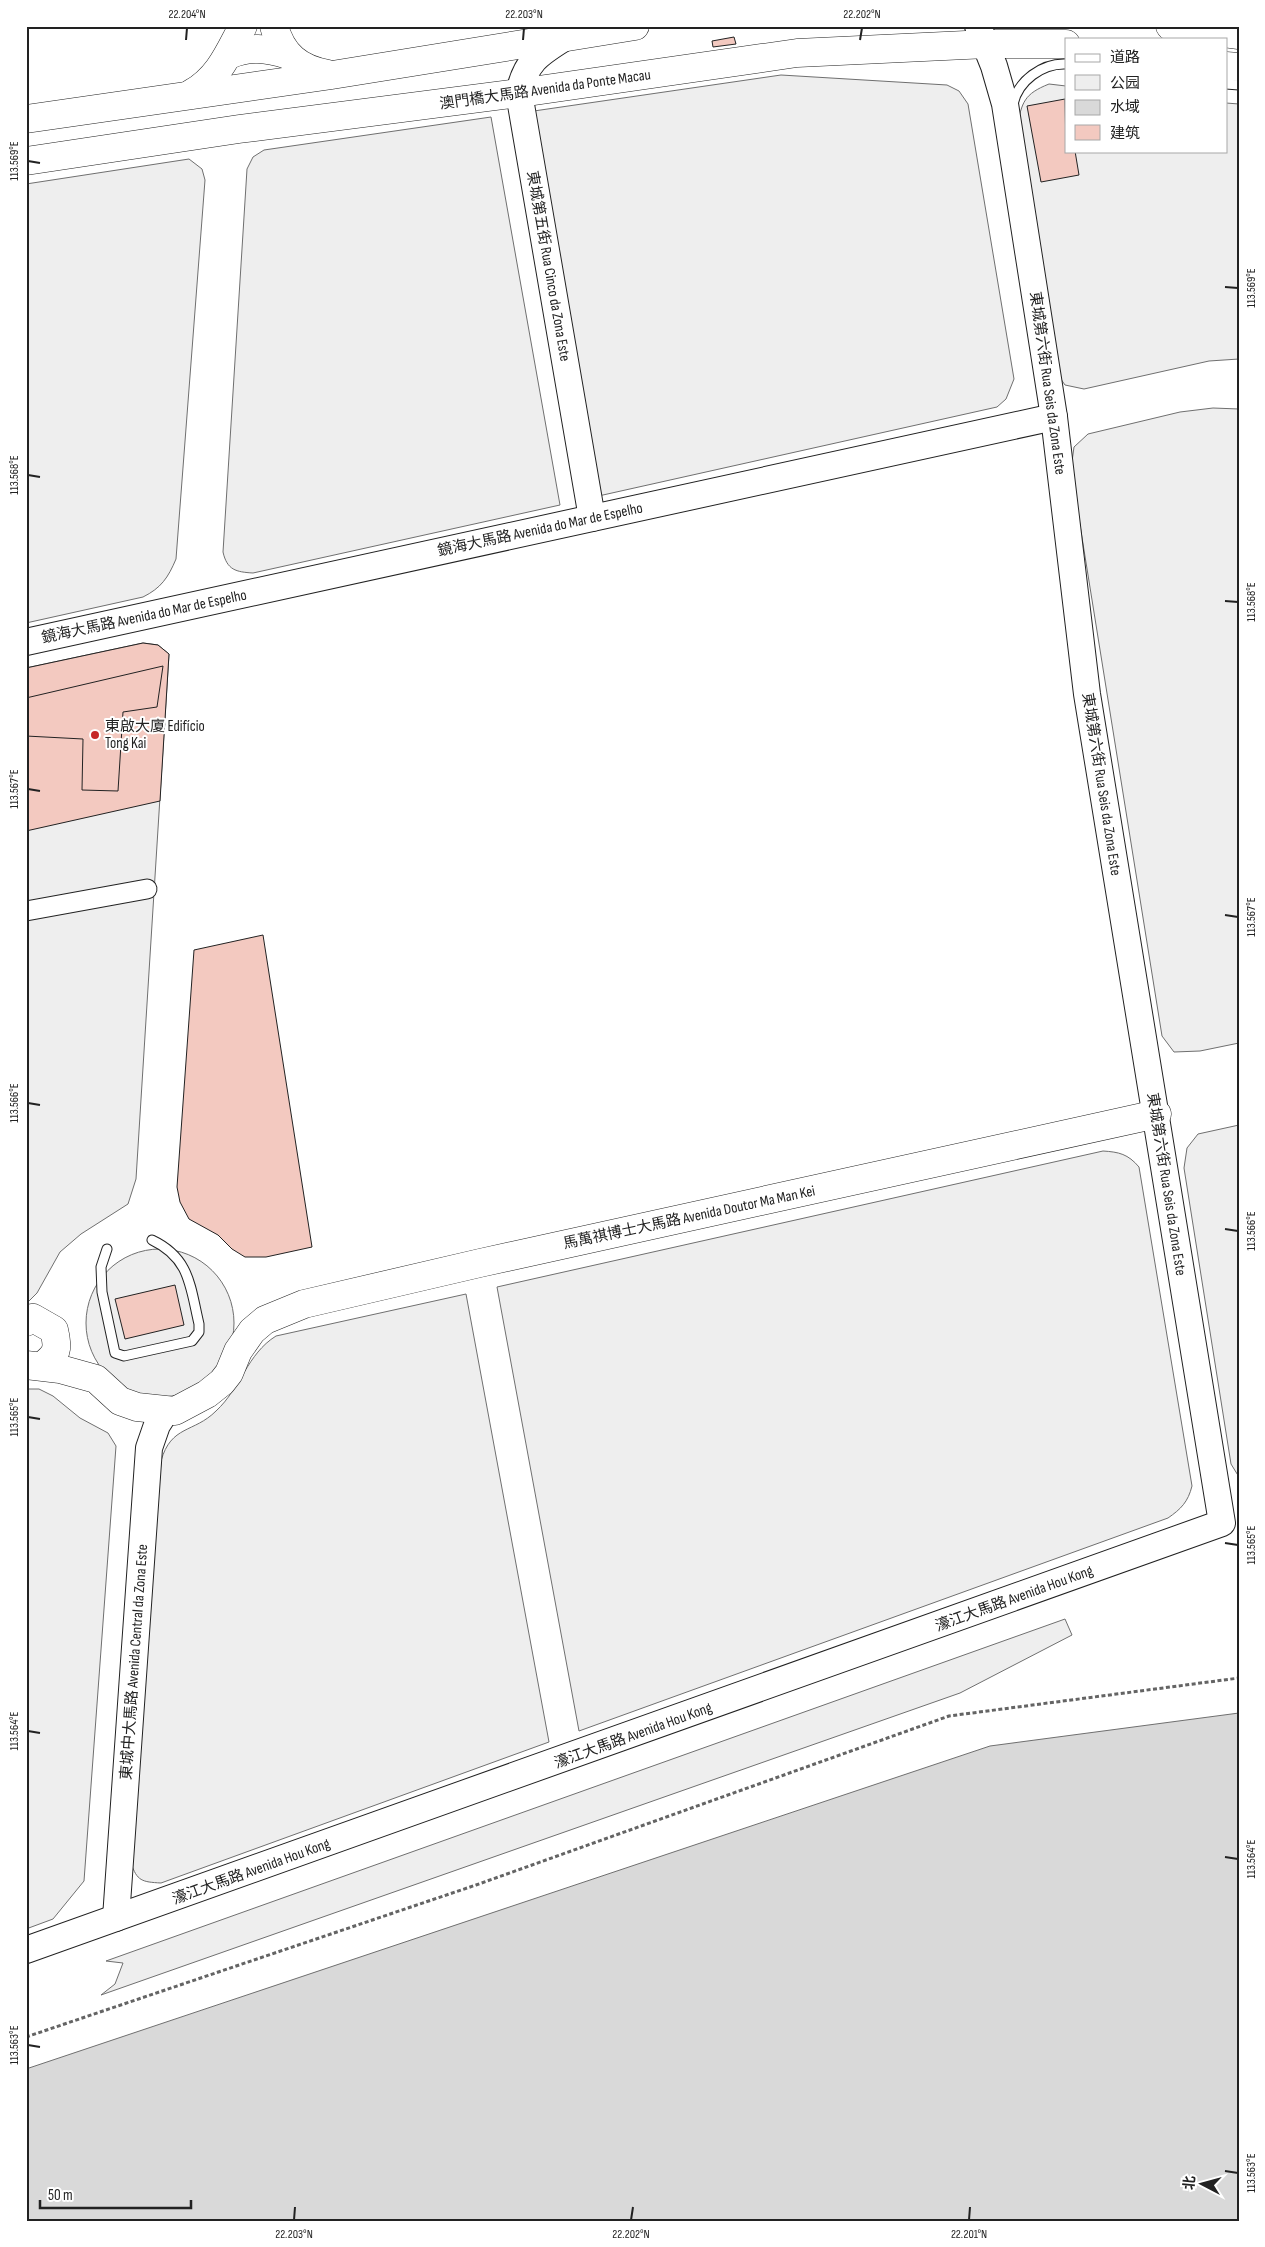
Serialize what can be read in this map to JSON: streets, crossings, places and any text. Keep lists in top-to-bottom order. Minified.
{"streets":{"main road":["澳門橋大馬路 Avenida da Ponte Macau","東城第五街 Rua Cinco da Zona Este","東城第六街 Rua Seis da Zona Este","鏡海大馬路 Avenida do Mar de Espelho","馬萬祺博士大馬路 Avenida Doutor Ma Man Kei","濠江大馬路 Avenida Hou Kong","東城中大馬路 Avenida Central da Zona Este"]},"crossings":[["澳門橋大馬路 Avenida da Ponte Macau","東城第五街 Rua Cinco da Zona Este"],["澳門橋大馬路 Avenida da Ponte Macau","東城第六街 Rua Seis da Zona Este"],["東城第五街 Rua Cinco da Zona Este","鏡海大馬路 Avenida do Mar de Espelho"],["東城第六街 Rua Seis da Zona Este","鏡海大馬路 Avenida do Mar de Espelho"],["東城第六街 Rua Seis da Zona Este","馬萬祺博士大馬路 Avenida Doutor Ma Man Kei"],["東城第六街 Rua Seis da Zona Este","濠江大馬路 Avenida Hou Kong"],["馬萬祺博士大馬路 Avenida Doutor Ma Man Kei","東城中大馬路 Avenida Central da Zona Este"],["濠江大馬路 Avenida Hou Kong","東城中大馬路 Avenida Central da Zona Este"]],"places":["東啟大廈 Edifício Tong Kai"],"legend":["道路","公园","水域","建筑"],"scale_bar":"50 m","north":"left","coordinates":["22.204°N","22.203°N","22.202°N","113.569°E","113.568°E","113.567°E","113.566°E","113.565°E","113.564°E","113.563°E","22.201°N"]}
